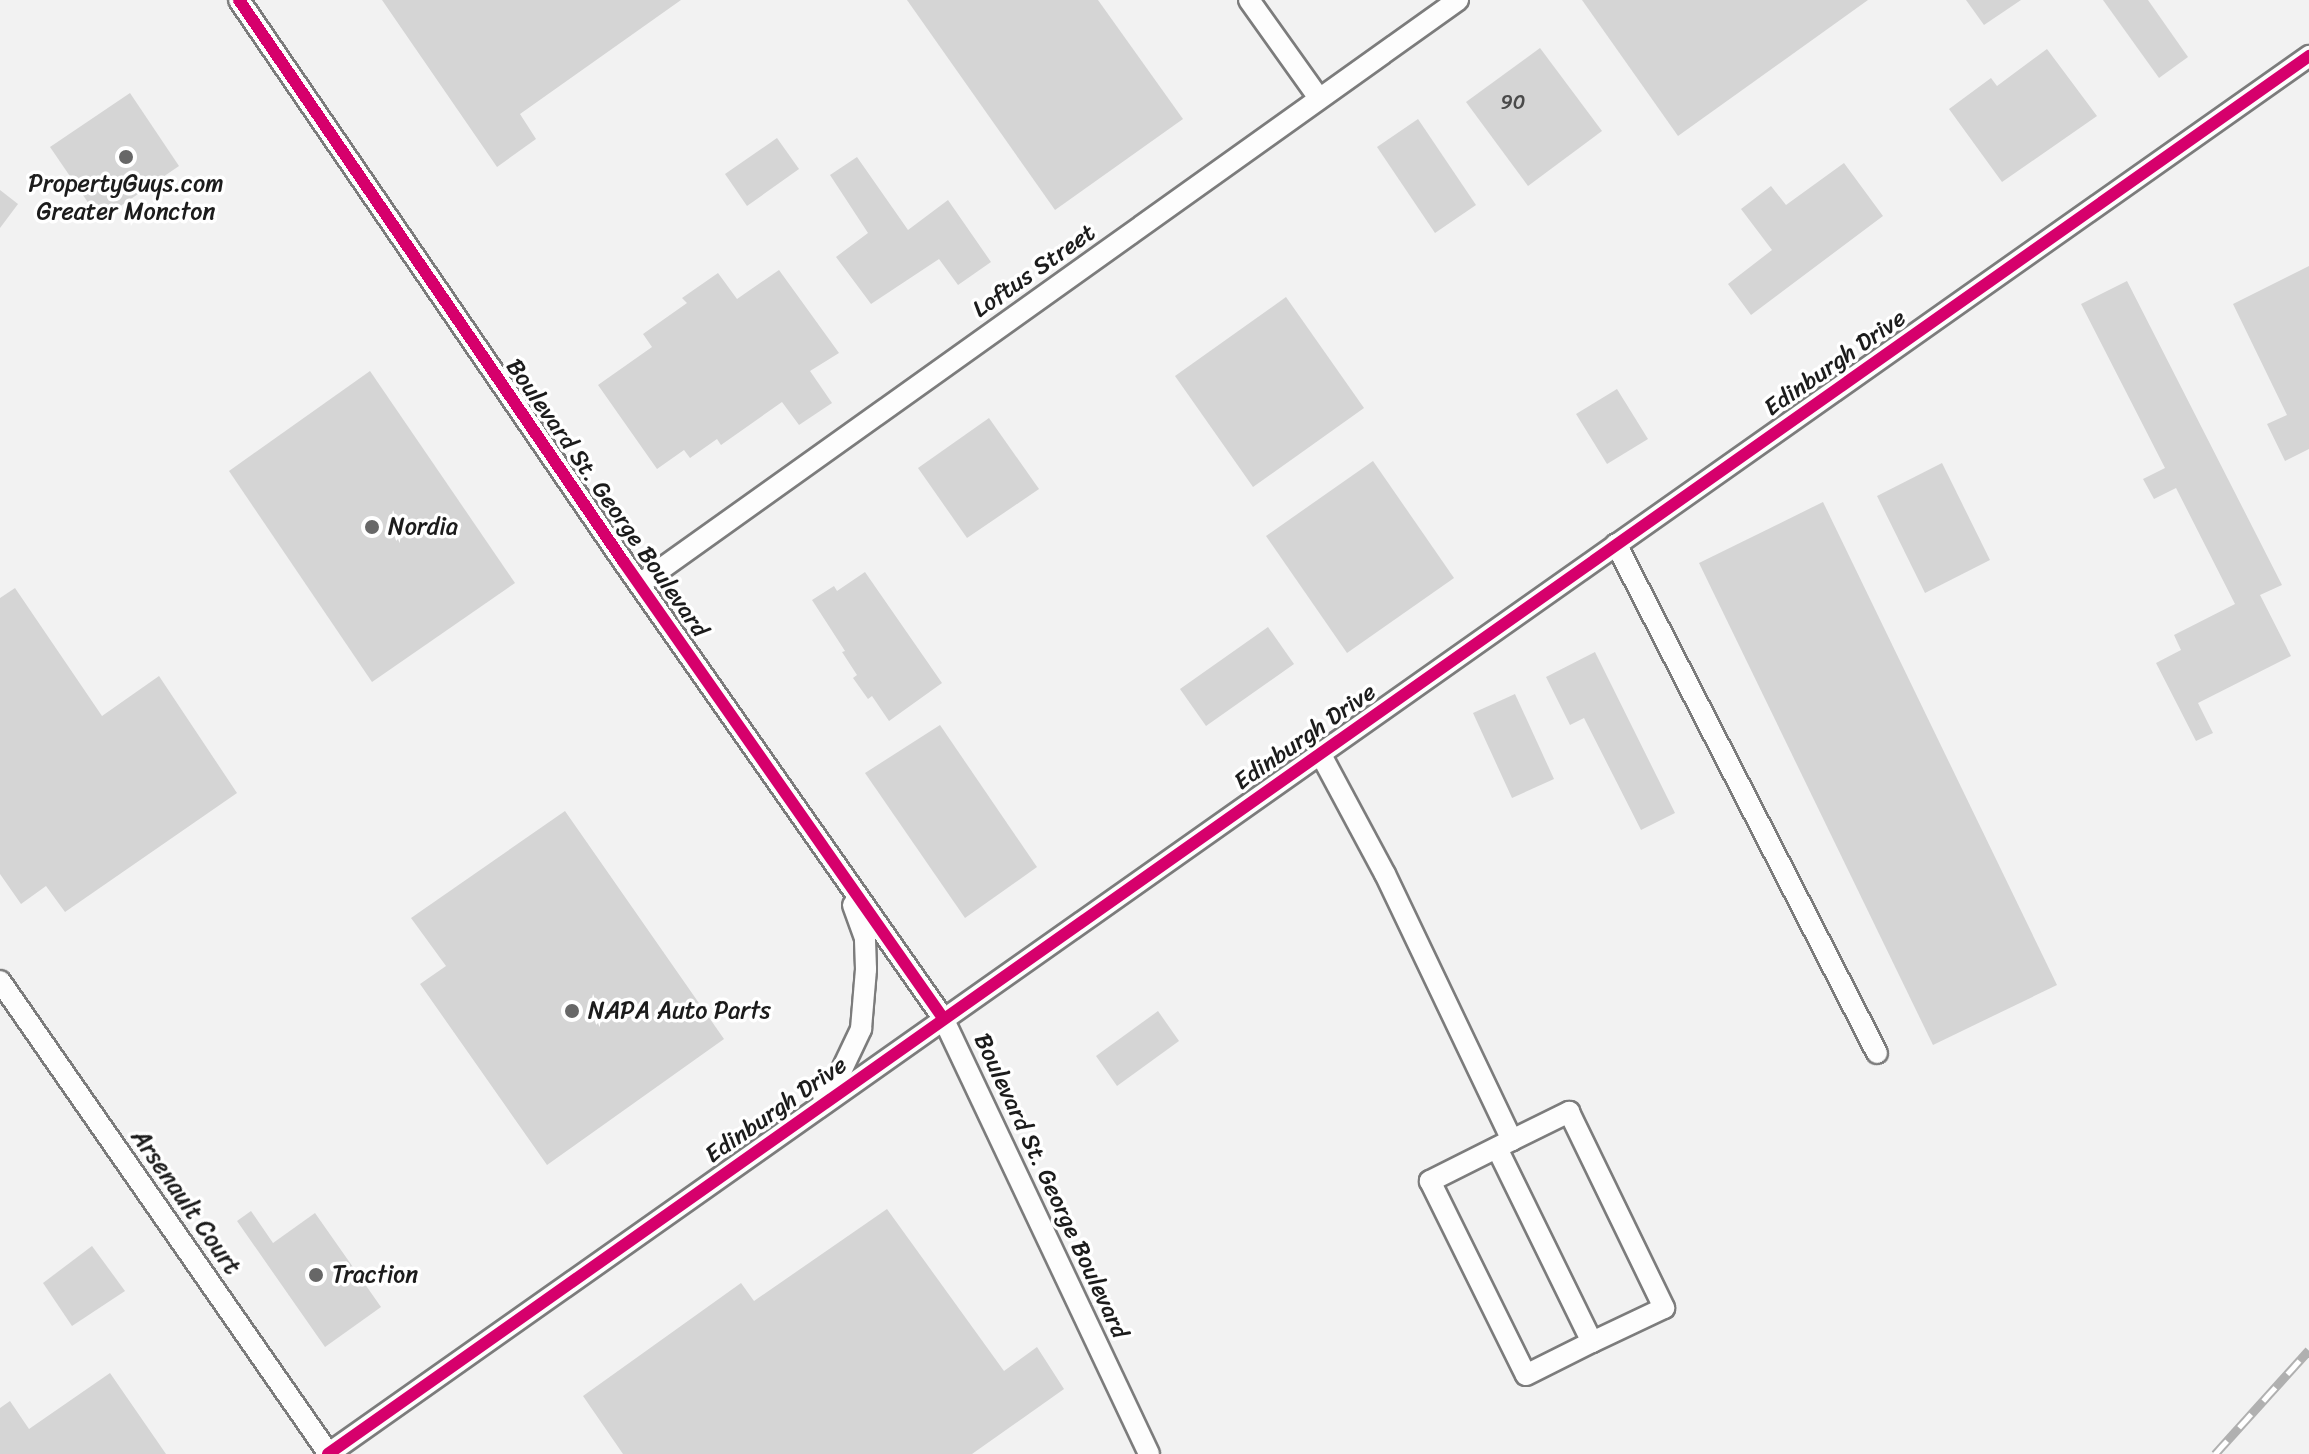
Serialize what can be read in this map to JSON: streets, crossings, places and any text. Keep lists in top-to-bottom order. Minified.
{"streets":{"street":["Loftus Street","Edinburgh Drive","Boulevard St. George Boulevard","Arsenault Court"]},"crossings":[["Loftus Street","Boulevard St. George Boulevard"],["Edinburgh Drive","Boulevard St. George Boulevard"],["Edinburgh Drive","Arsenault Court"]],"places":["PropertyGuys.com Greater Moncton","Nordia","NAPA Auto Parts","Traction"],"house_numbers":["90"]}
